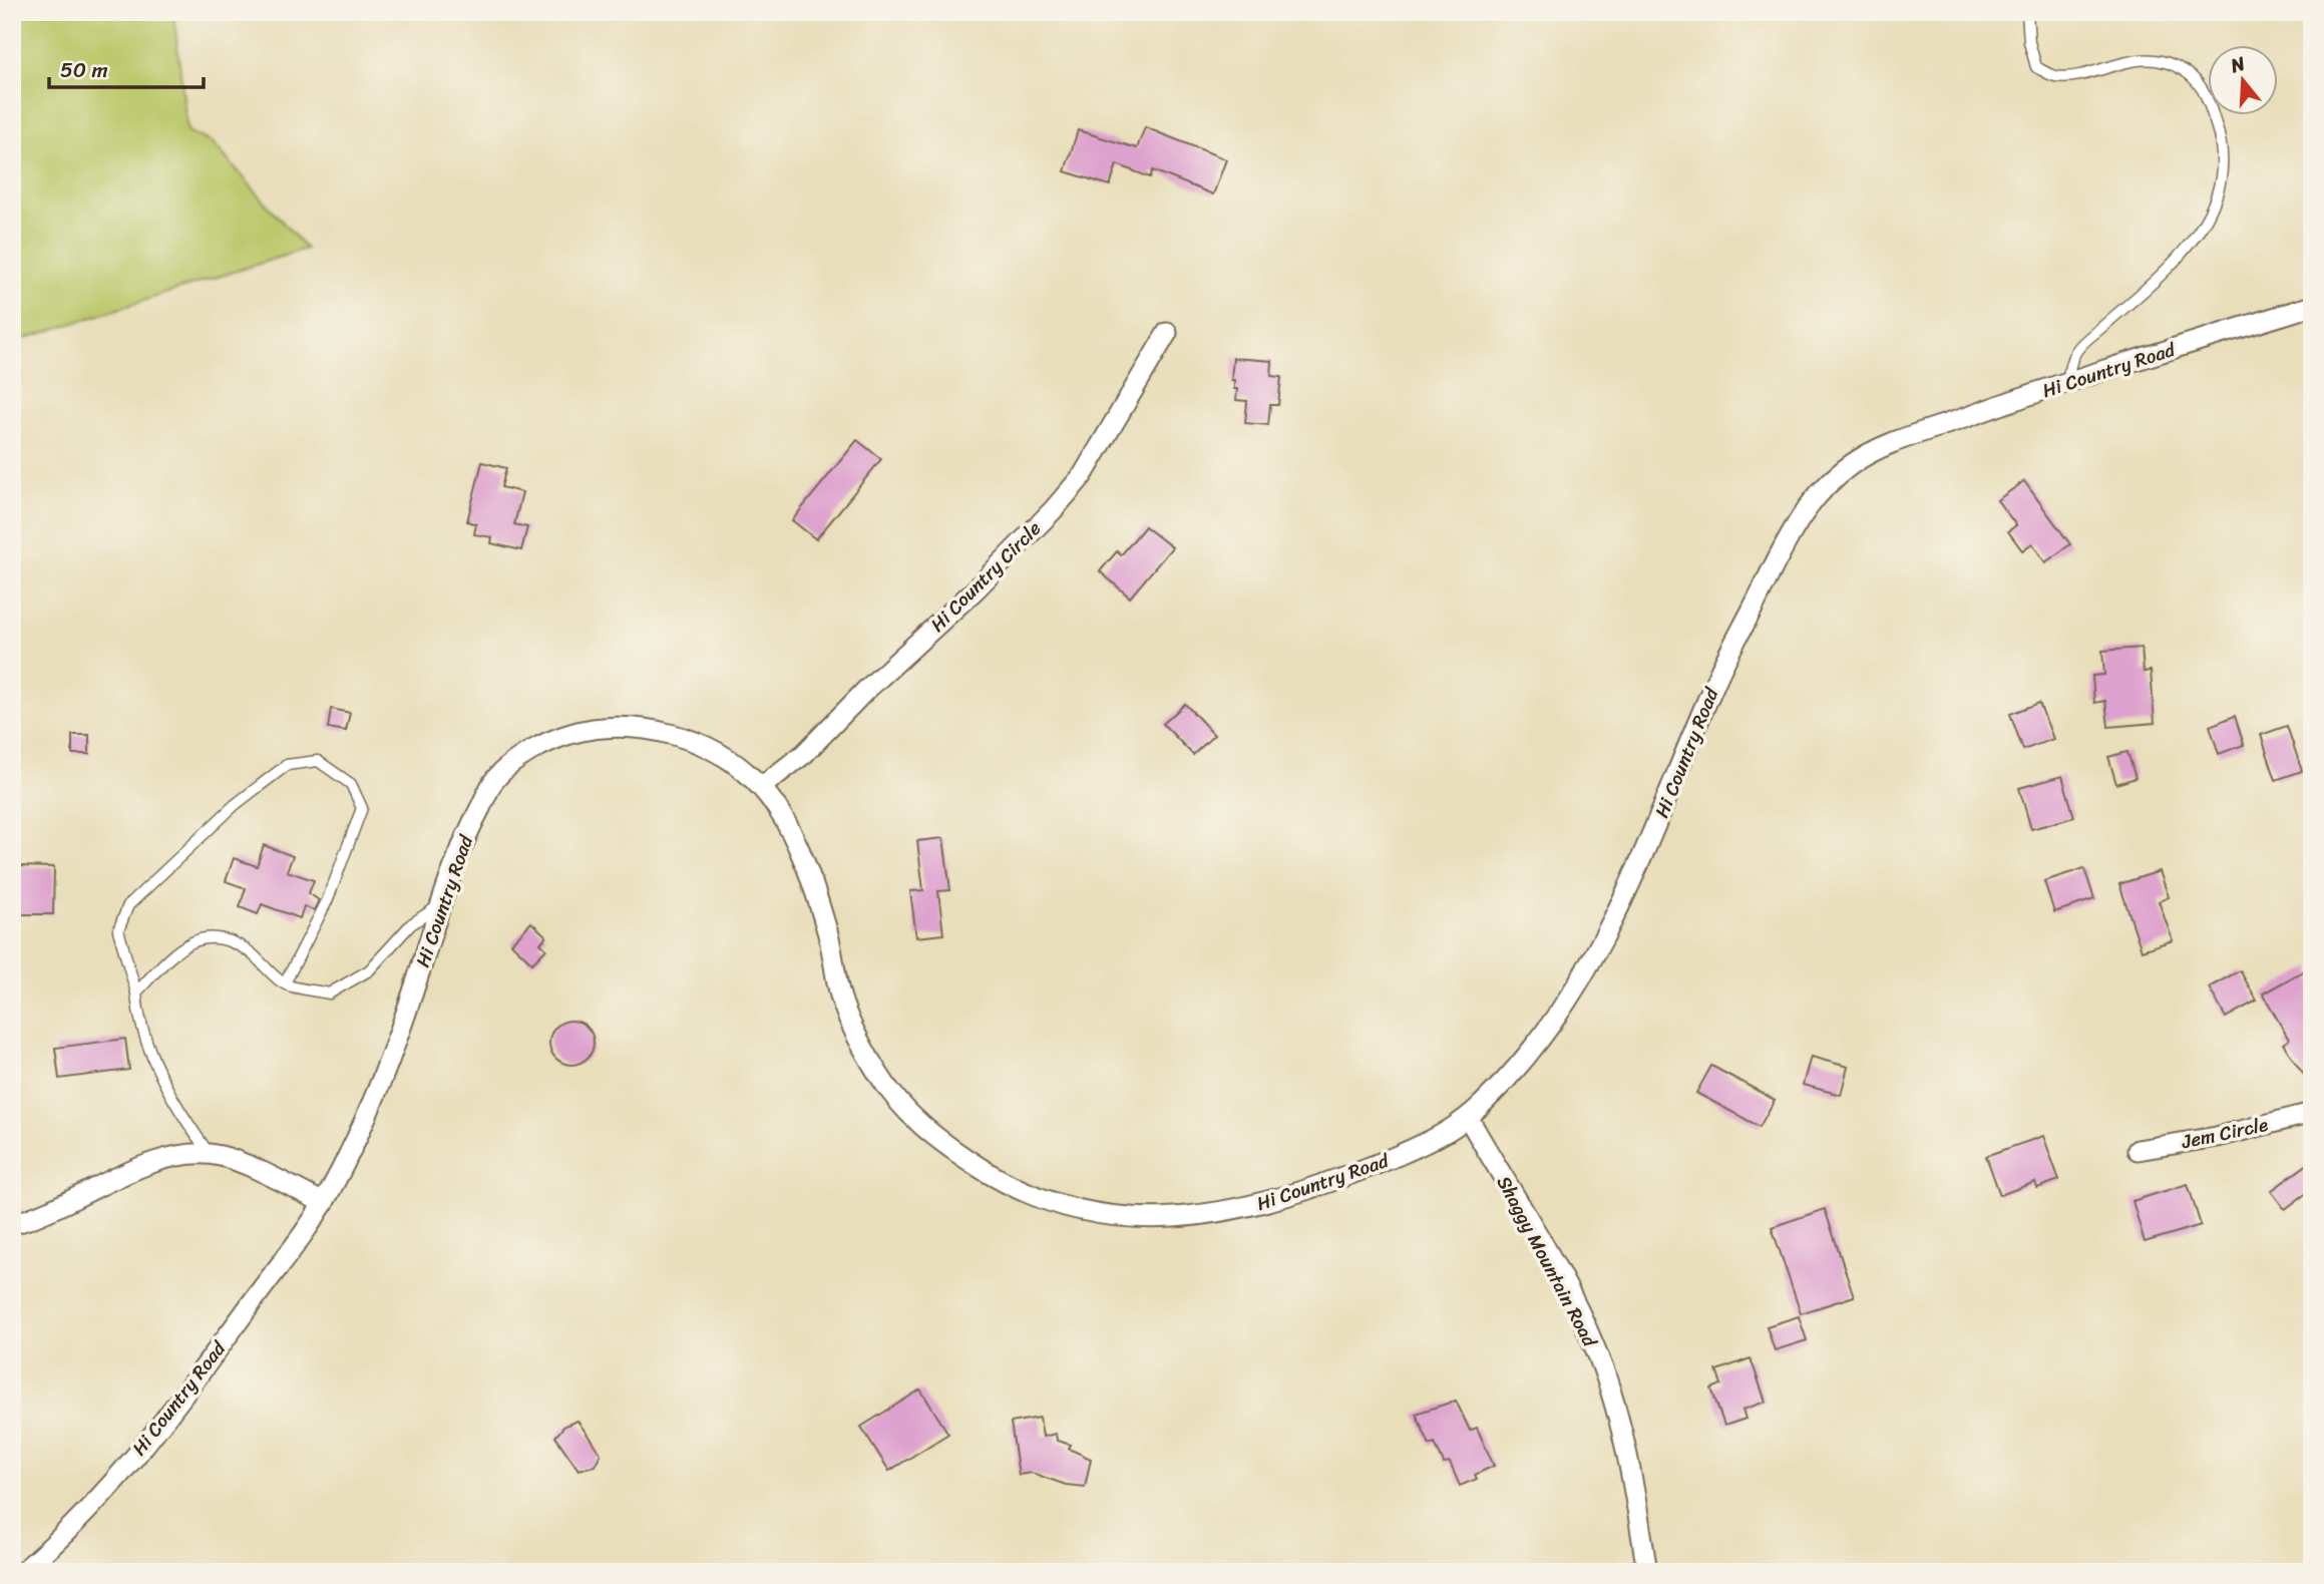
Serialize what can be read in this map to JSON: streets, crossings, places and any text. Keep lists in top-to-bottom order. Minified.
{"streets":{"street":["Hi Country Road","Hi Country Circle","Jem Circle","Shaggy Mountain Road"]},"crossings":[["Hi Country Road","Hi Country Circle"],["Hi Country Road","Shaggy Mountain Road"]],"scale_bar":"50 m","north":"top"}
